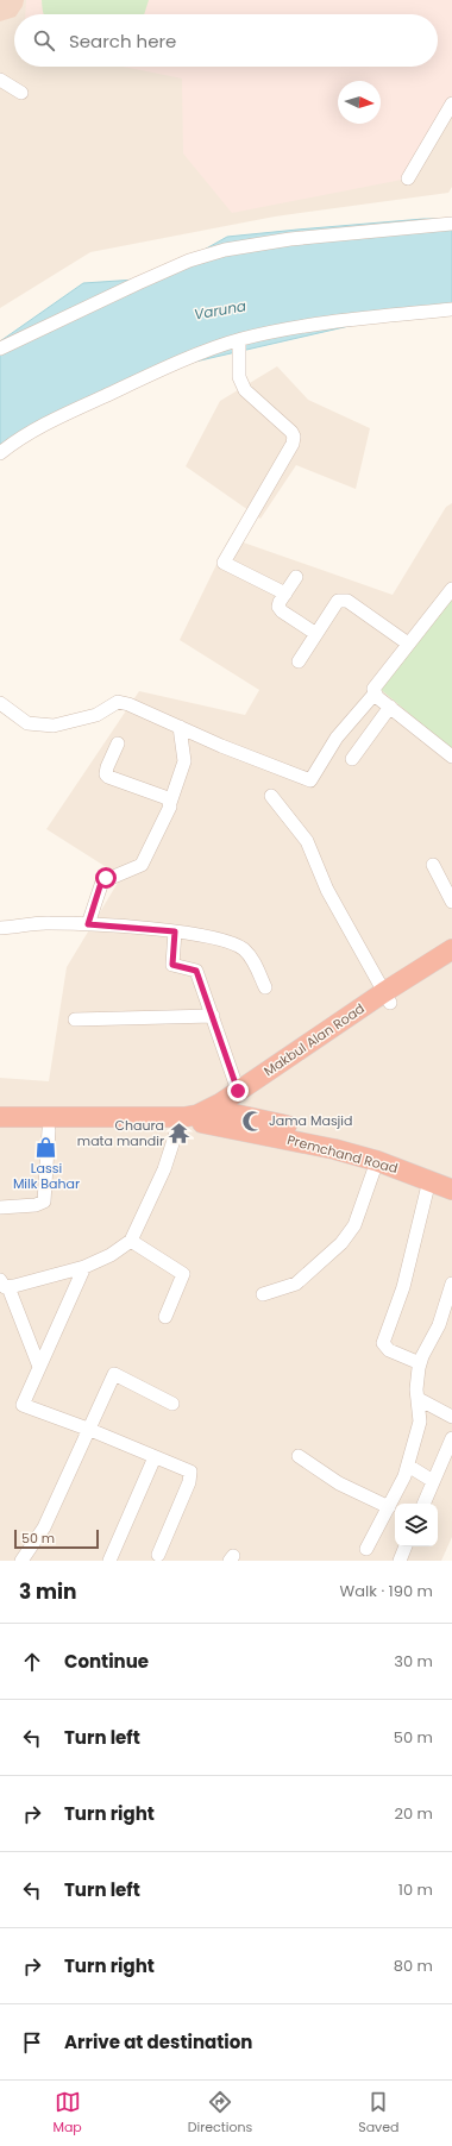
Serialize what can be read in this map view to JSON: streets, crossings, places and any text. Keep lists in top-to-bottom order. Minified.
{"streets":{"highway":["Makbul Alan Road","Premchand Road"]},"crossings":[["Makbul Alan Road","Premchand Road"]],"water":["Varuna"],"places":{"mosque":["Jama Masjid"],"temple":["Chaura mata mandir"],"shop":["Lassi Milk Bahar"]},"scale_bar":"50 m","north":"right","page":{"search":"Search here","scale":"50 m","heading":["3 min","Walk · 190 m"],"list":[["Continue","30 m"],["Turn left","50 m"],["Turn right","20 m"],["Turn left","10 m"],["Turn right","80 m"],"Arrive at destination"],"nav":["Map","Directions","Saved"]}}
